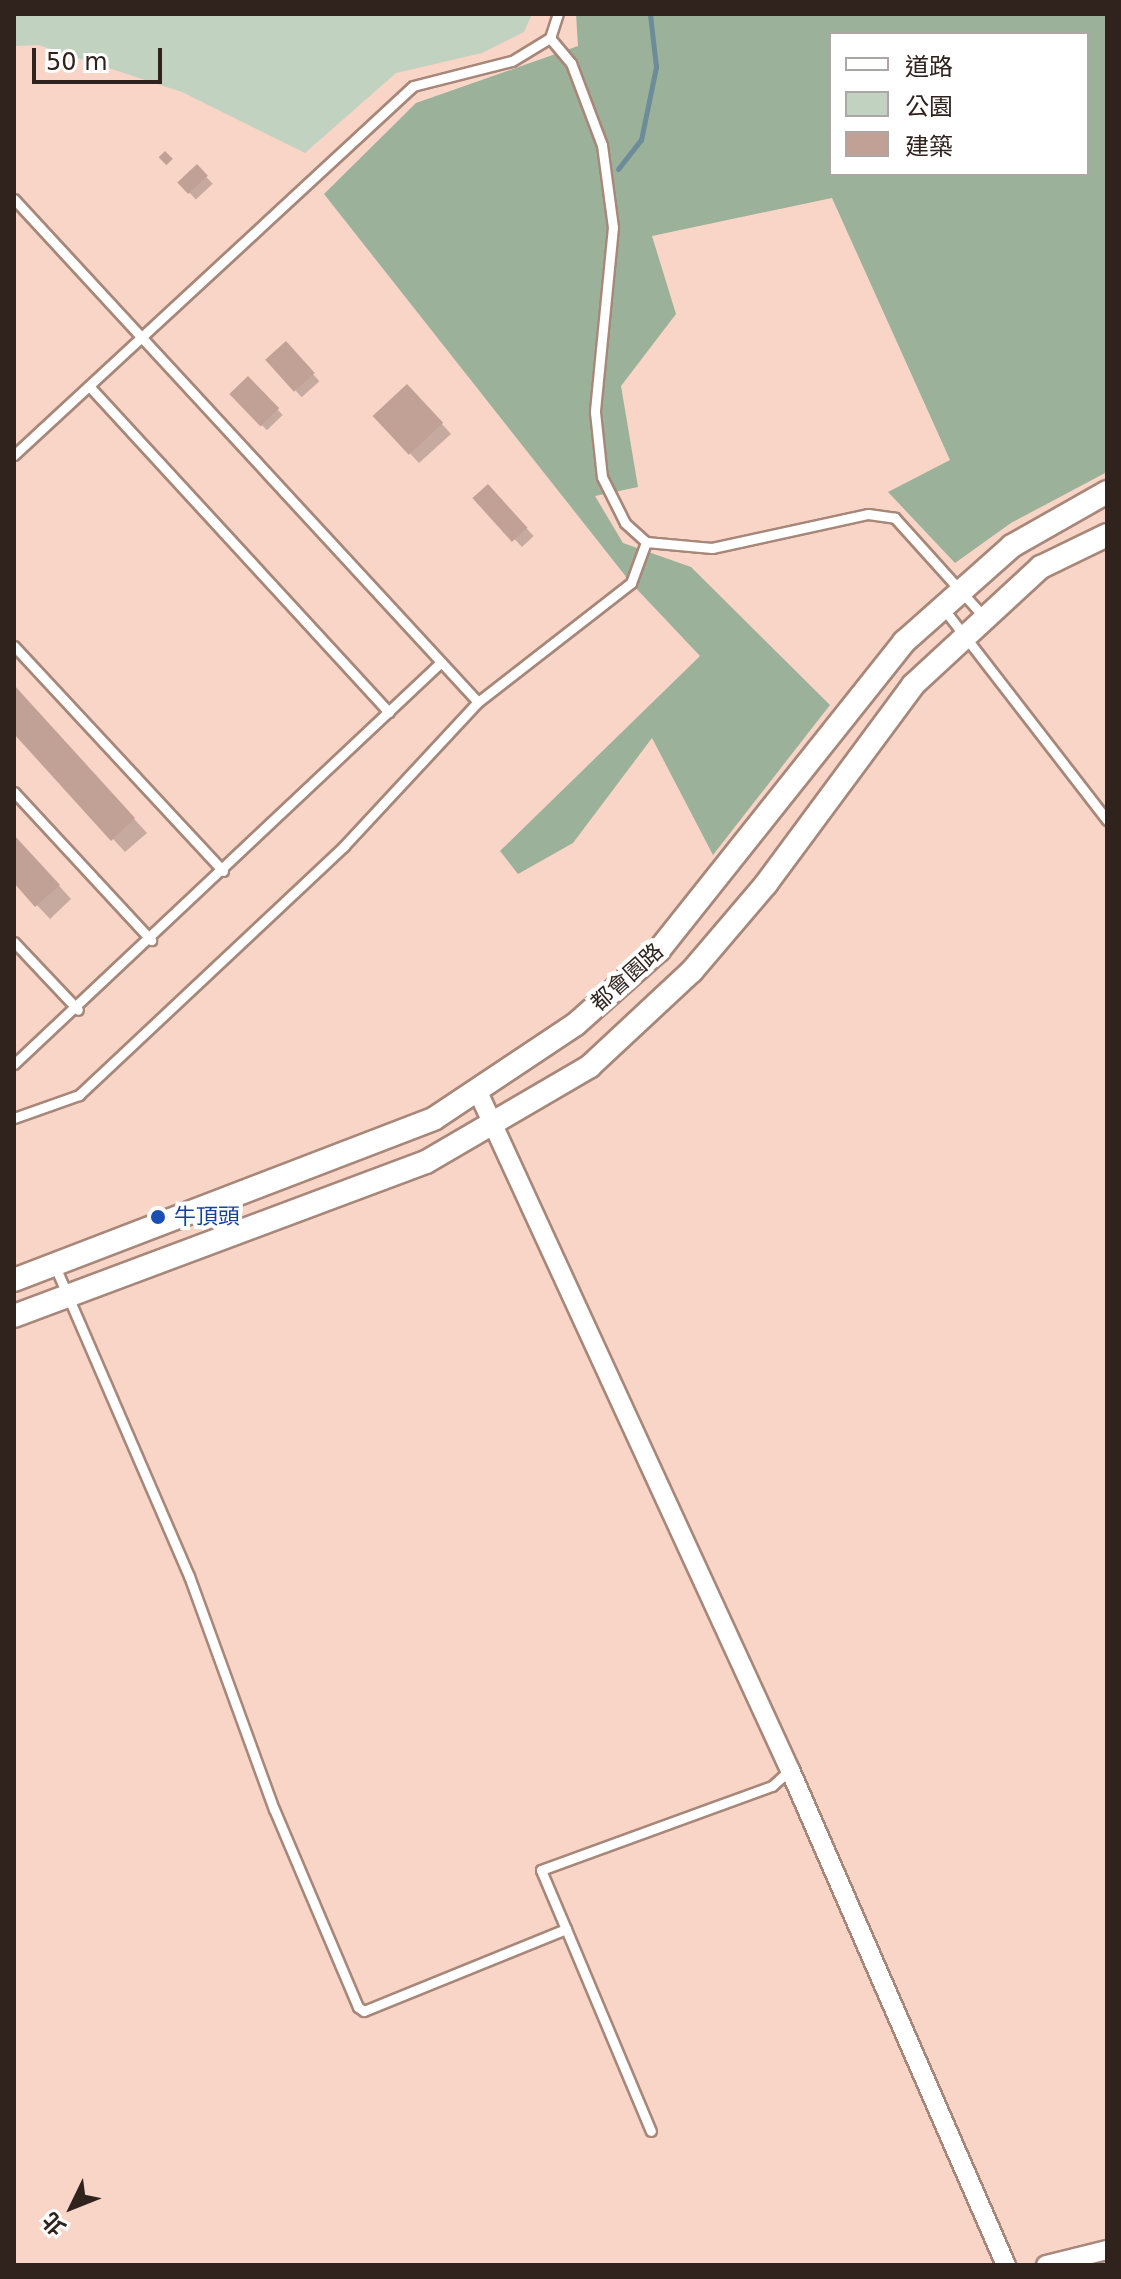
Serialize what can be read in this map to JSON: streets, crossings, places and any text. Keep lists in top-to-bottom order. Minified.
{"streets":{"street":["都會園路"]},"places":["牛頂頭"],"legend":["道路","公園","建築"],"scale_bar":"50 m","north":"bottom left"}
